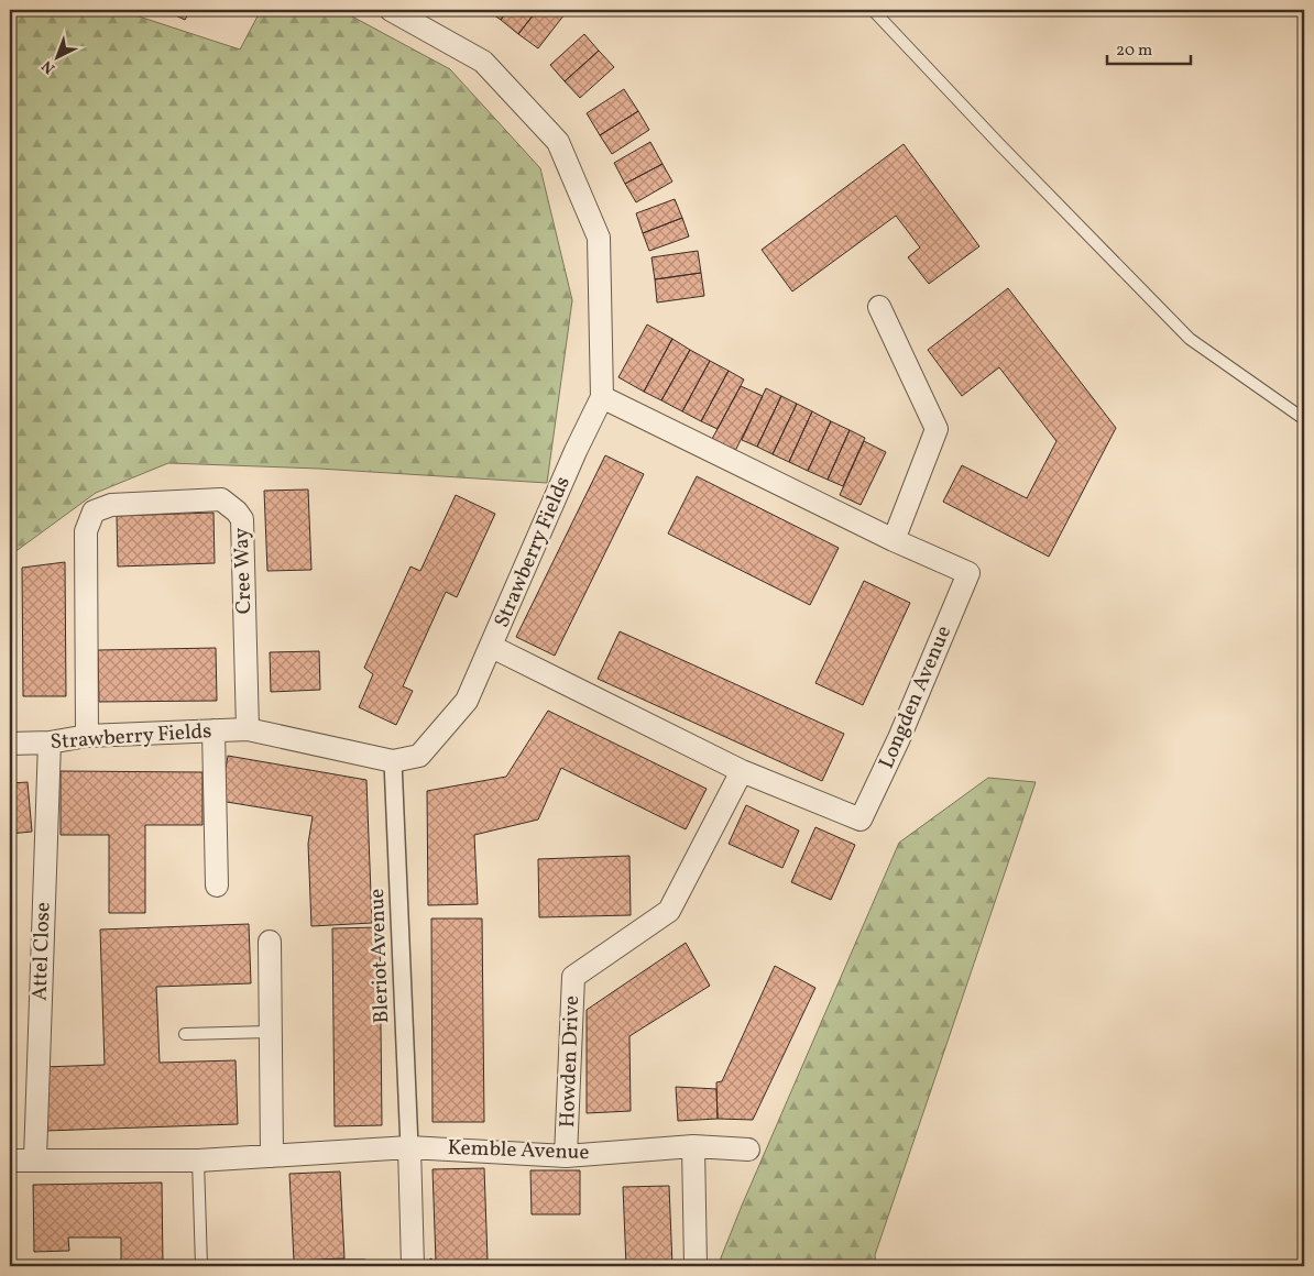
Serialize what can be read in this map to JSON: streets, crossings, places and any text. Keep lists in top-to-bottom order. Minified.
{"streets":{"street":["Strawberry Fields","Cree Way","Longden Avenue","Attel Close","Bleriot Avenue","Howden Drive","Kemble Avenue"]},"crossings":[["Strawberry Fields","Cree Way"],["Strawberry Fields","Longden Avenue"],["Strawberry Fields","Attel Close"],["Strawberry Fields","Bleriot Avenue"],["Longden Avenue","Howden Drive"],["Bleriot Avenue","Kemble Avenue"],["Howden Drive","Kemble Avenue"]],"scale_bar":"20 m","north":"bottom left"}
